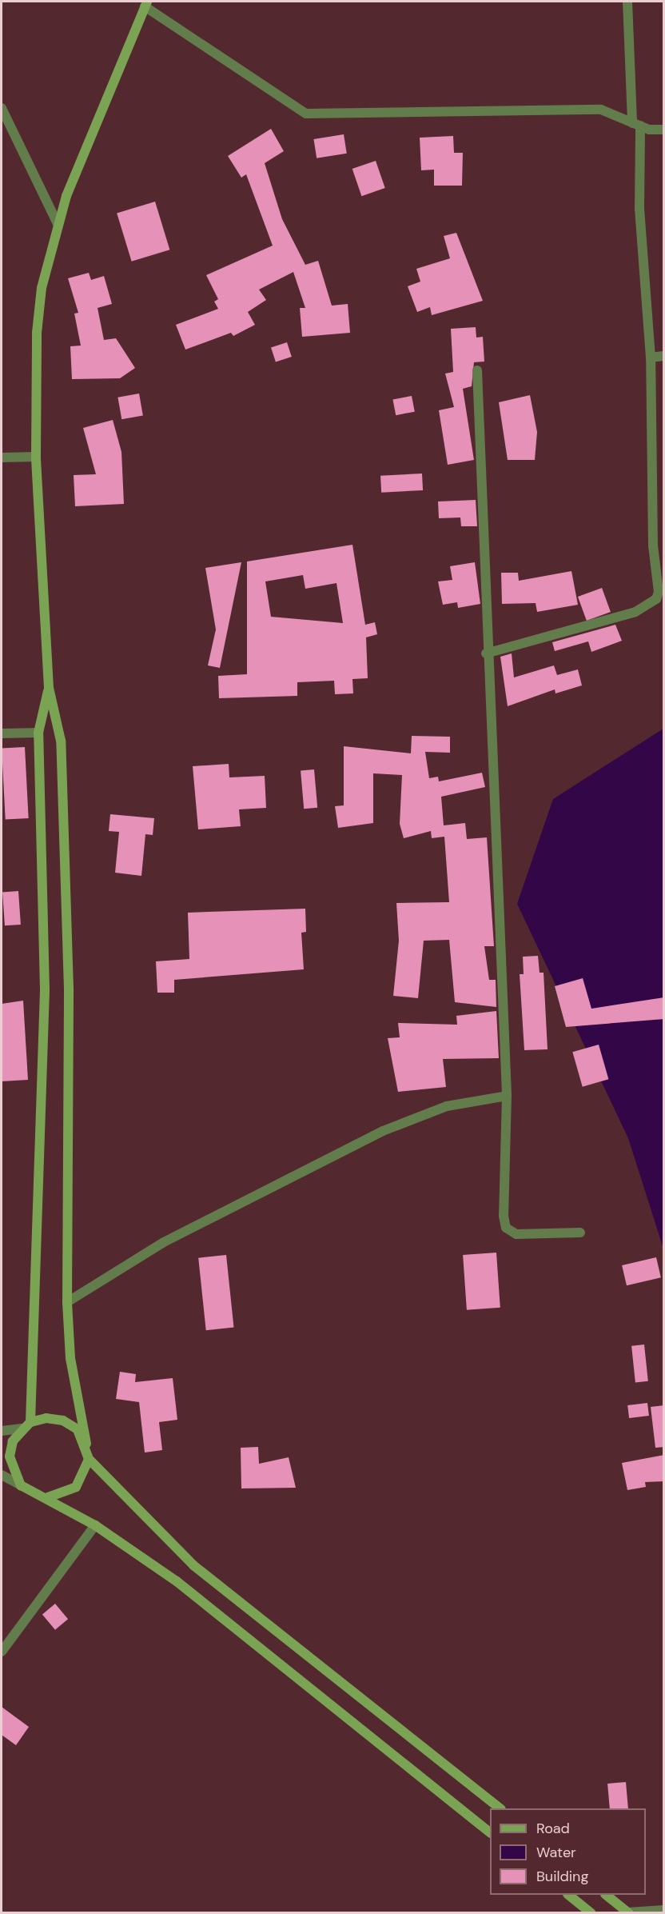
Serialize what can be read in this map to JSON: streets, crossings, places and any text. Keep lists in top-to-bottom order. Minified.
{"legend":["Road","Water","Building"]}
